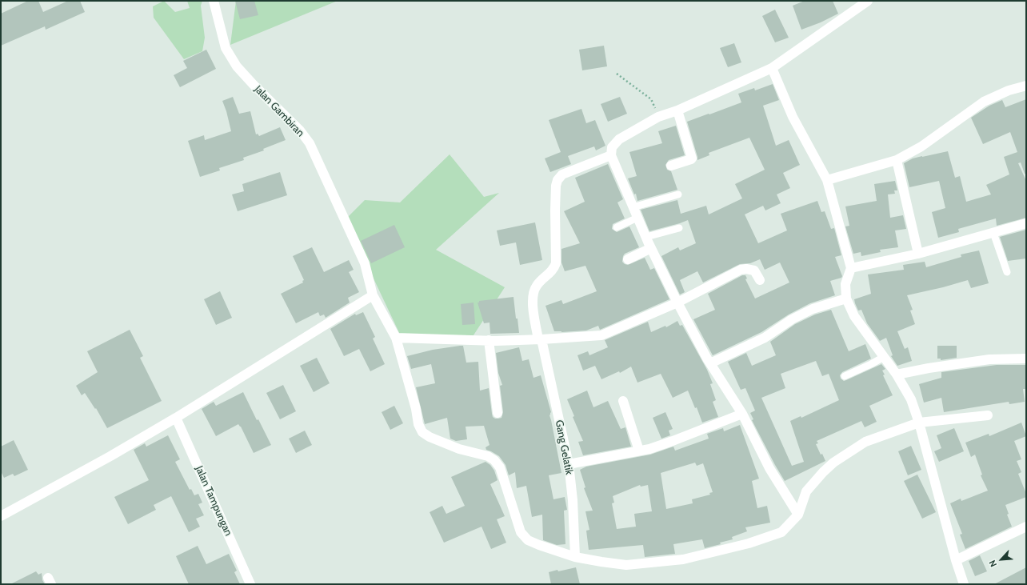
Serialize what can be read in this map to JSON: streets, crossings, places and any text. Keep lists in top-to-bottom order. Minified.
{"streets":{"street":["Jalan Gambiran","Gang Gelatik","Jalan Tampungan"]},"crossings":[["Jalan Gambiran","Gang Gelatik"]],"north":"bottom left"}
